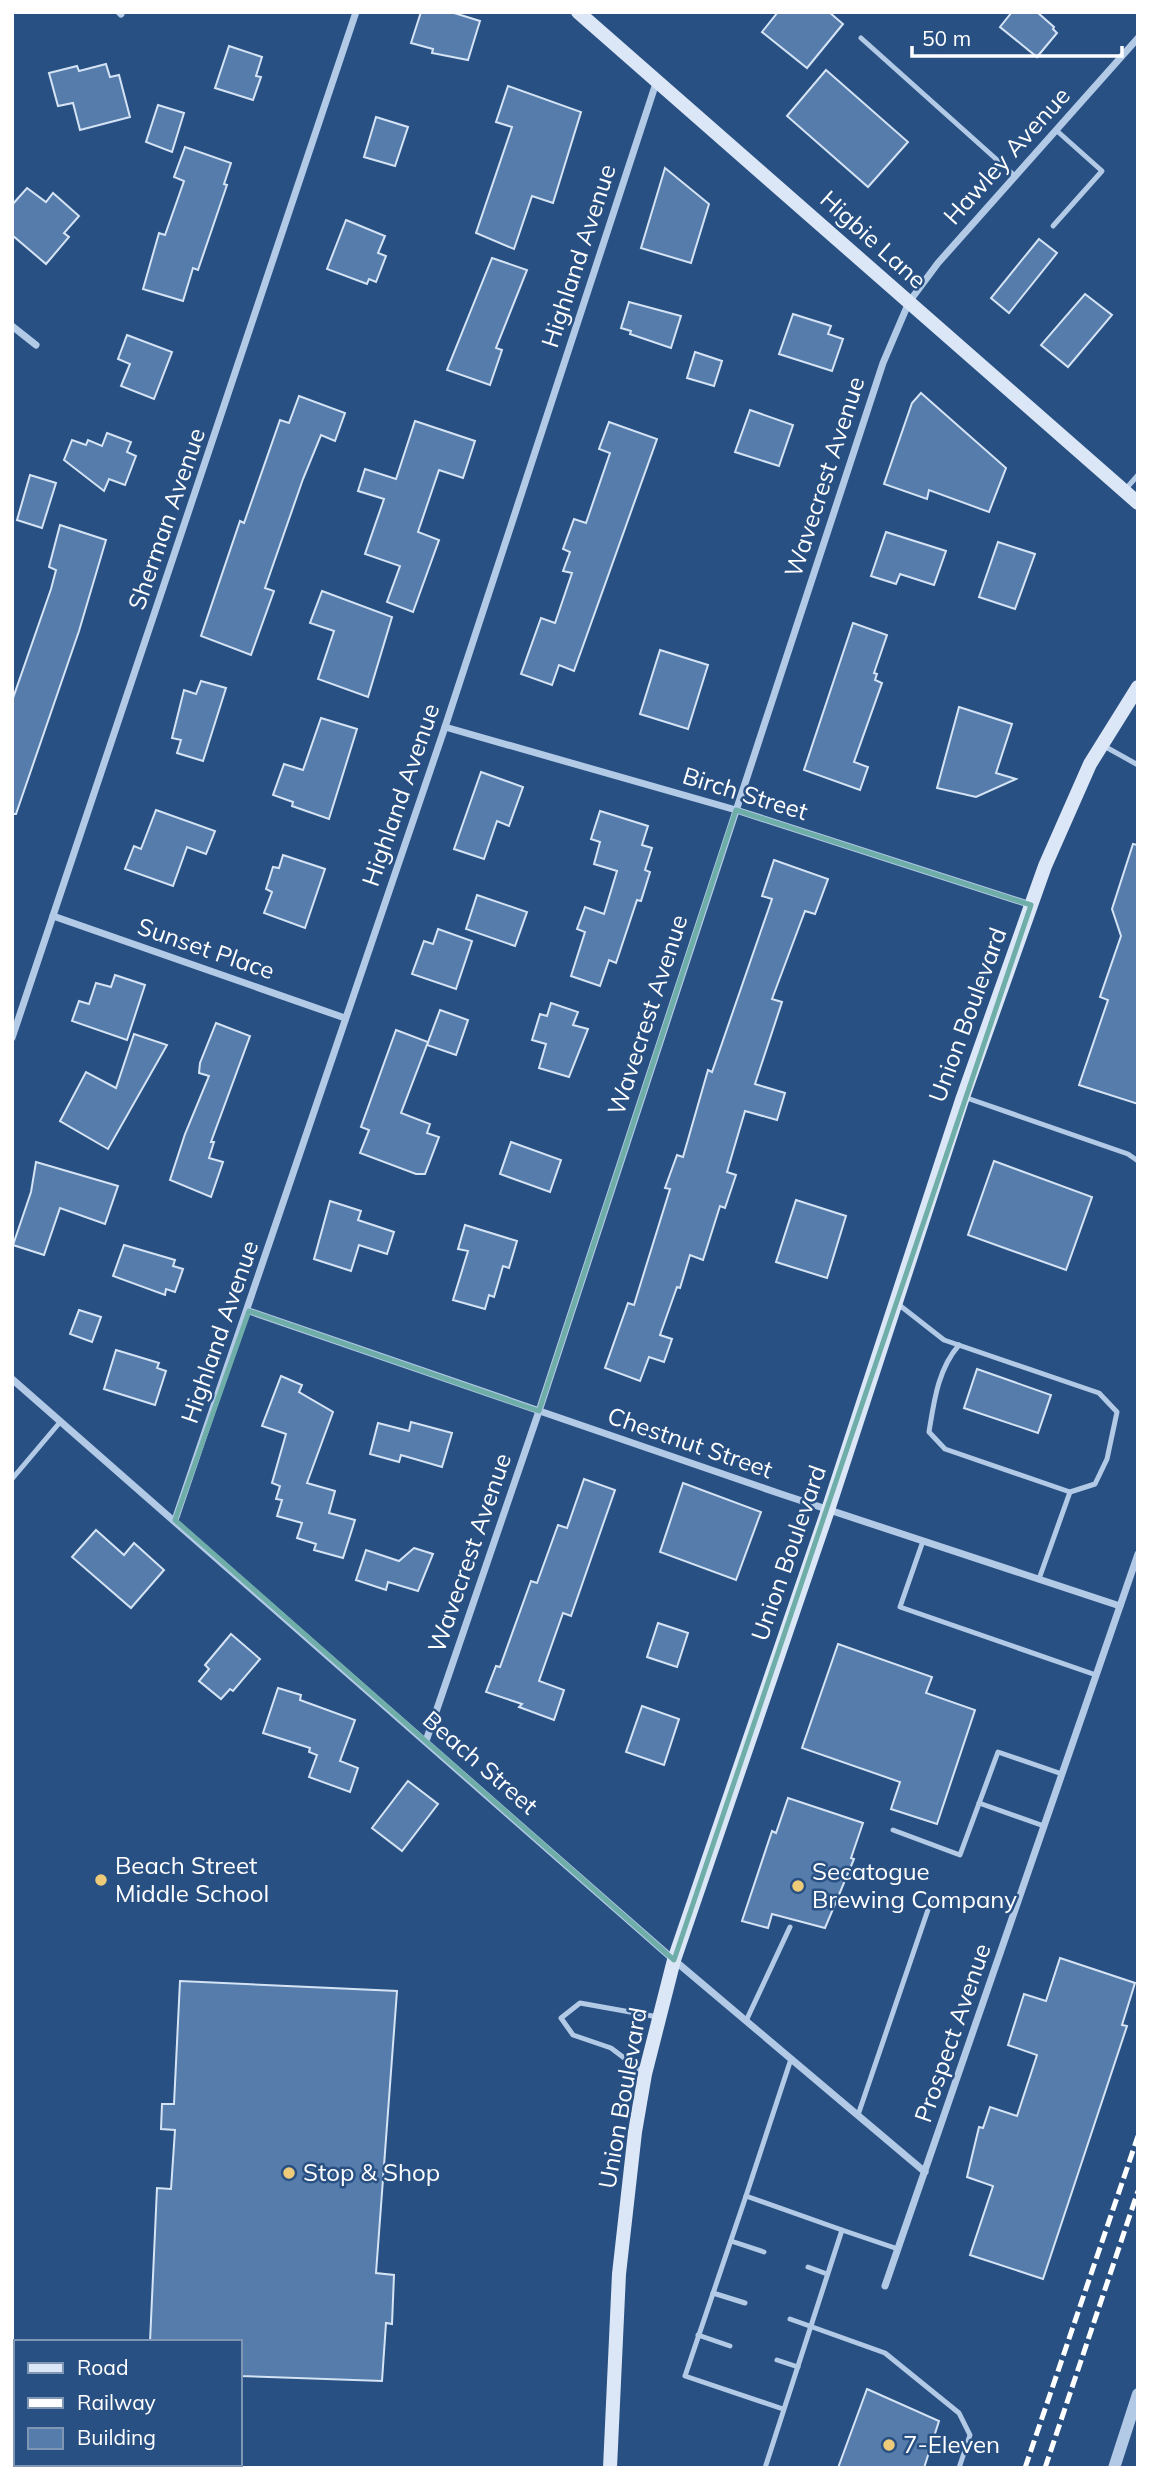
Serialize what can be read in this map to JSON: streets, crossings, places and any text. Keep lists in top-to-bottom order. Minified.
{"streets":{"main road":["Higbie Lane","Union Boulevard"],"street":["Hawley Avenue","Highland Avenue","Wavecrest Avenue","Sherman Avenue","Birch Street","Sunset Place","Chestnut Street","Beach Street","Prospect Avenue"]},"crossings":[["Hawley Avenue","Higbie Lane"],["Hawley Avenue","Wavecrest Avenue"],["Higbie Lane","Highland Avenue"],["Higbie Lane","Wavecrest Avenue"],["Highland Avenue","Birch Street"],["Highland Avenue","Sunset Place"],["Highland Avenue","Chestnut Street"],["Highland Avenue","Beach Street"],["Wavecrest Avenue","Birch Street"],["Wavecrest Avenue","Chestnut Street"],["Wavecrest Avenue","Beach Street"],["Sherman Avenue","Sunset Place"],["Birch Street","Union Boulevard"],["Union Boulevard","Chestnut Street"],["Union Boulevard","Beach Street"],["Chestnut Street","Prospect Avenue"],["Beach Street","Prospect Avenue"]],"places":["Beach Street Middle School","Secatogue Brewing Company","Stop & Shop","7-Eleven"],"legend":["Road","Railway","Building"],"scale_bar":"50 m"}
